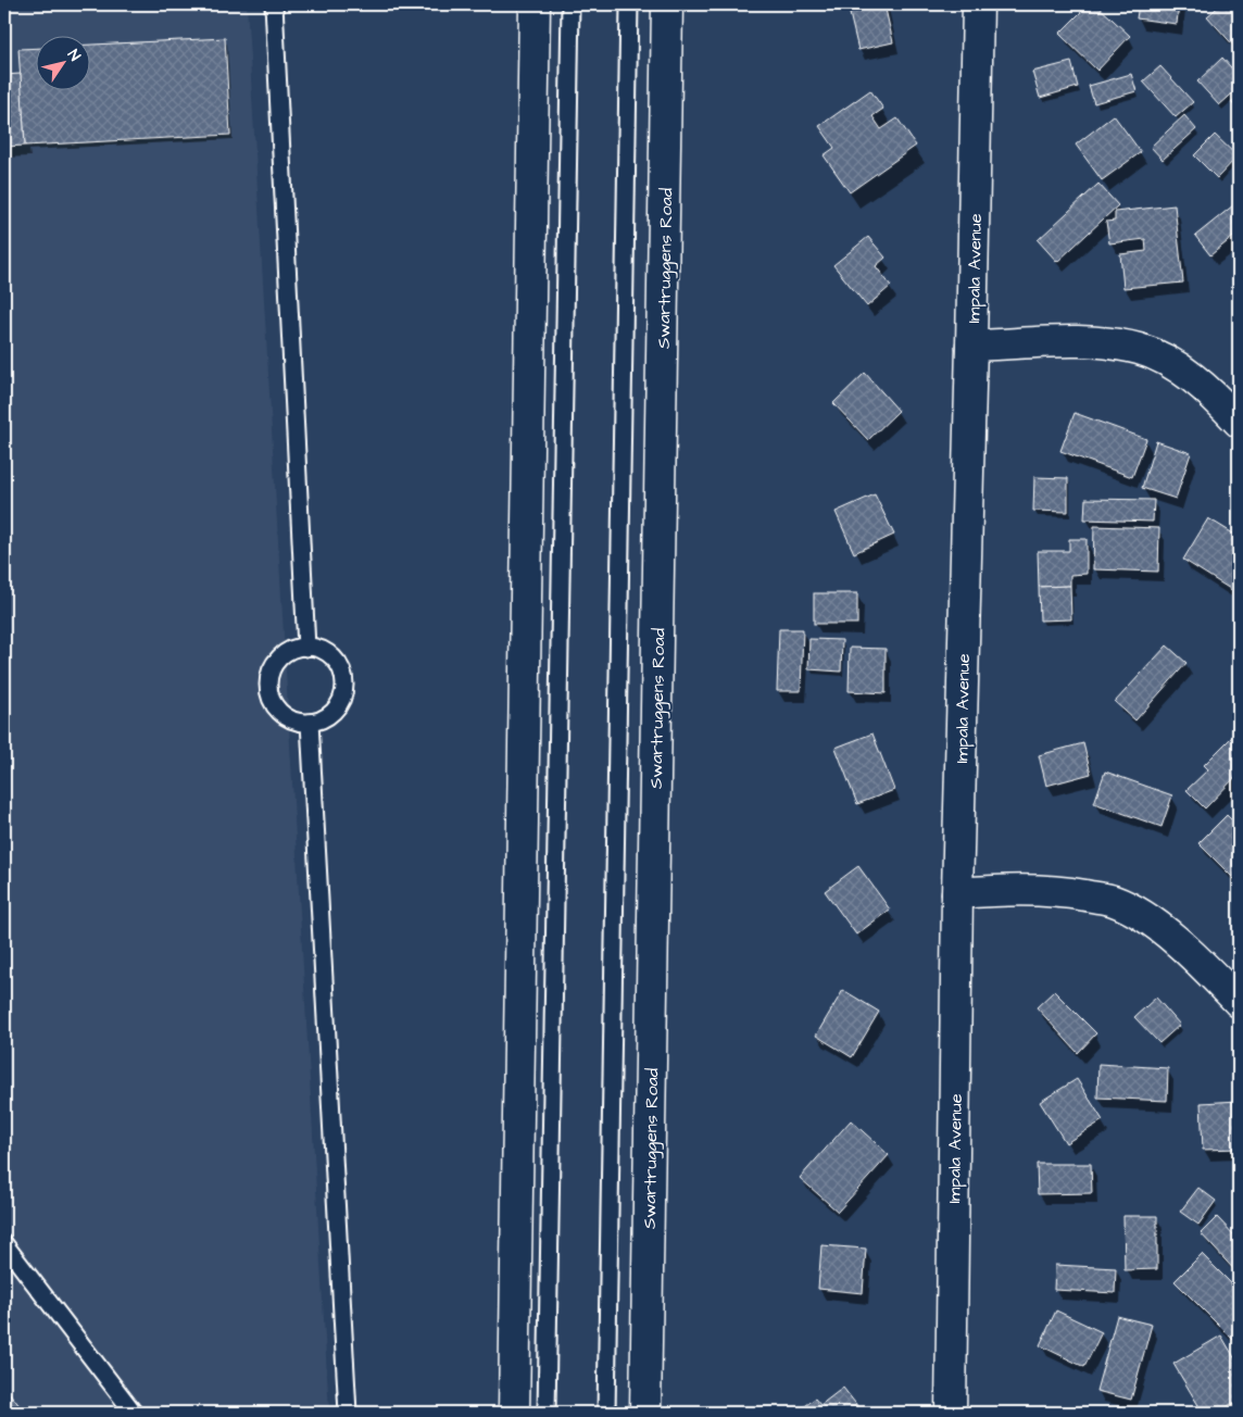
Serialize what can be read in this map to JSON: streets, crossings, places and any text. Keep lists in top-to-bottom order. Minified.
{"streets":{"main road":["Swartruggens Road","Impala Avenue"]},"north":"top right"}
